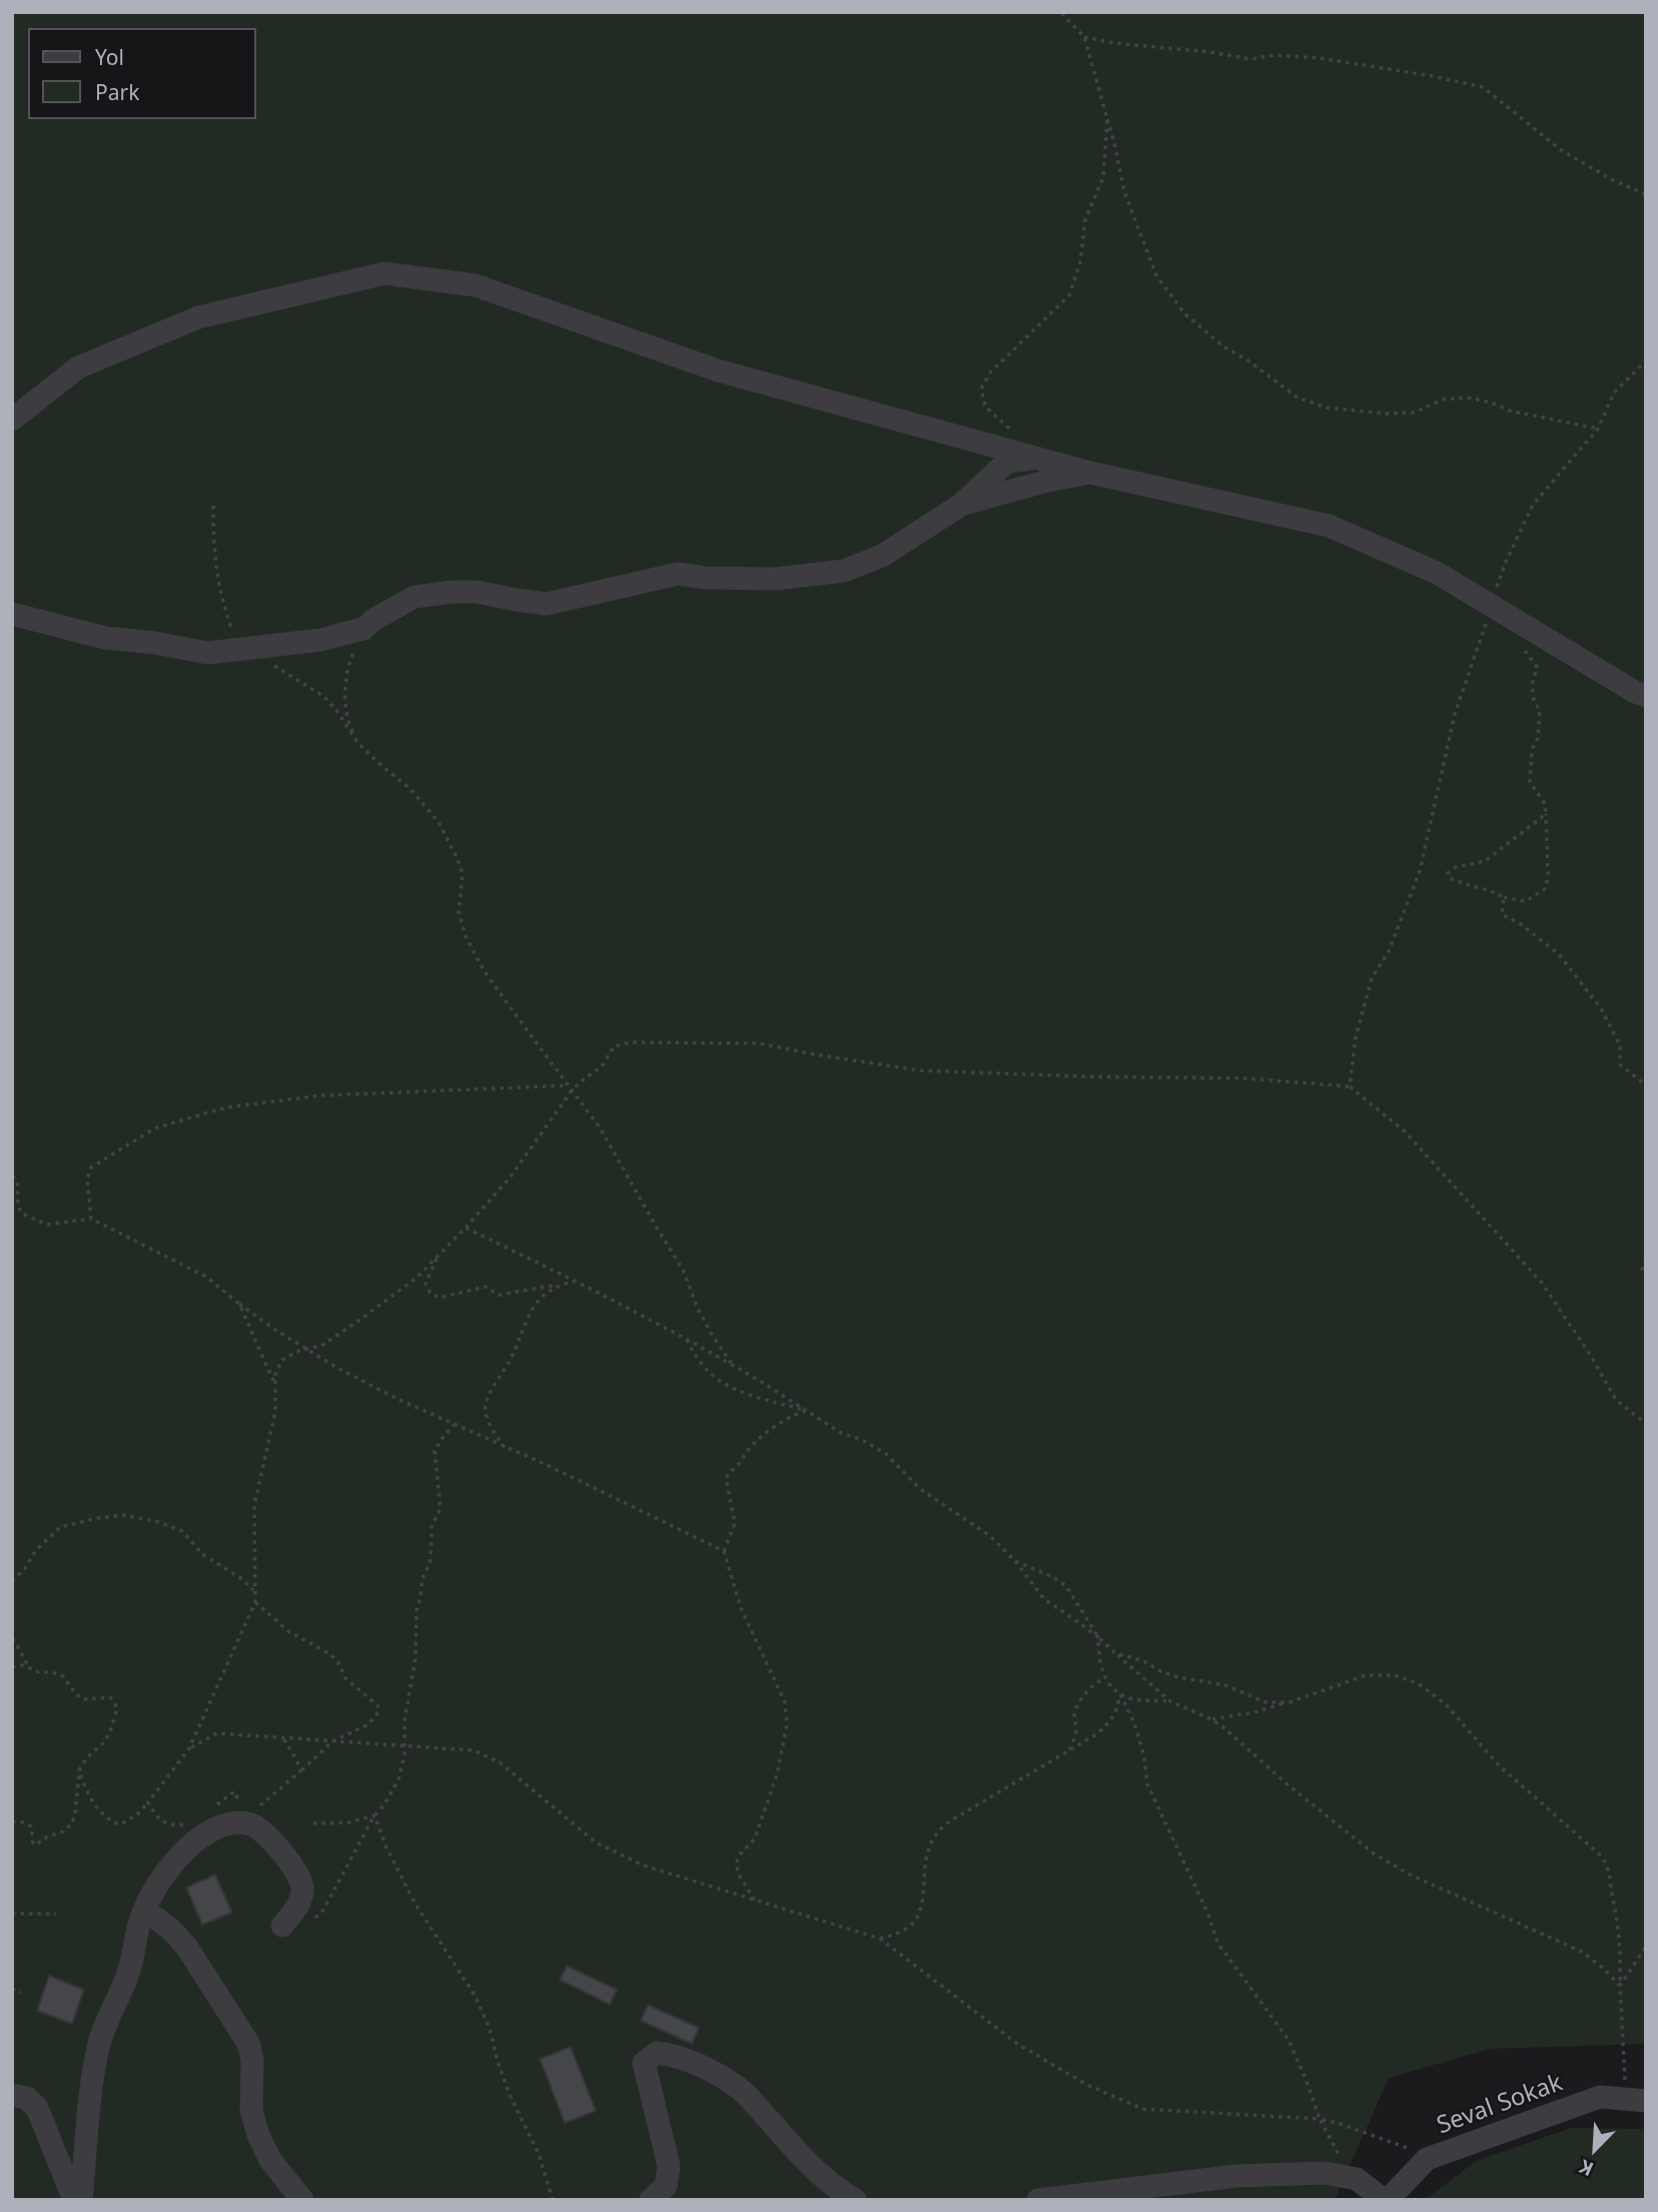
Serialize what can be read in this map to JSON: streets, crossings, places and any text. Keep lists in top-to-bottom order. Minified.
{"streets":{"street":["Seval Sokak"]},"legend":["Yol","Park"],"north":"bottom left"}
